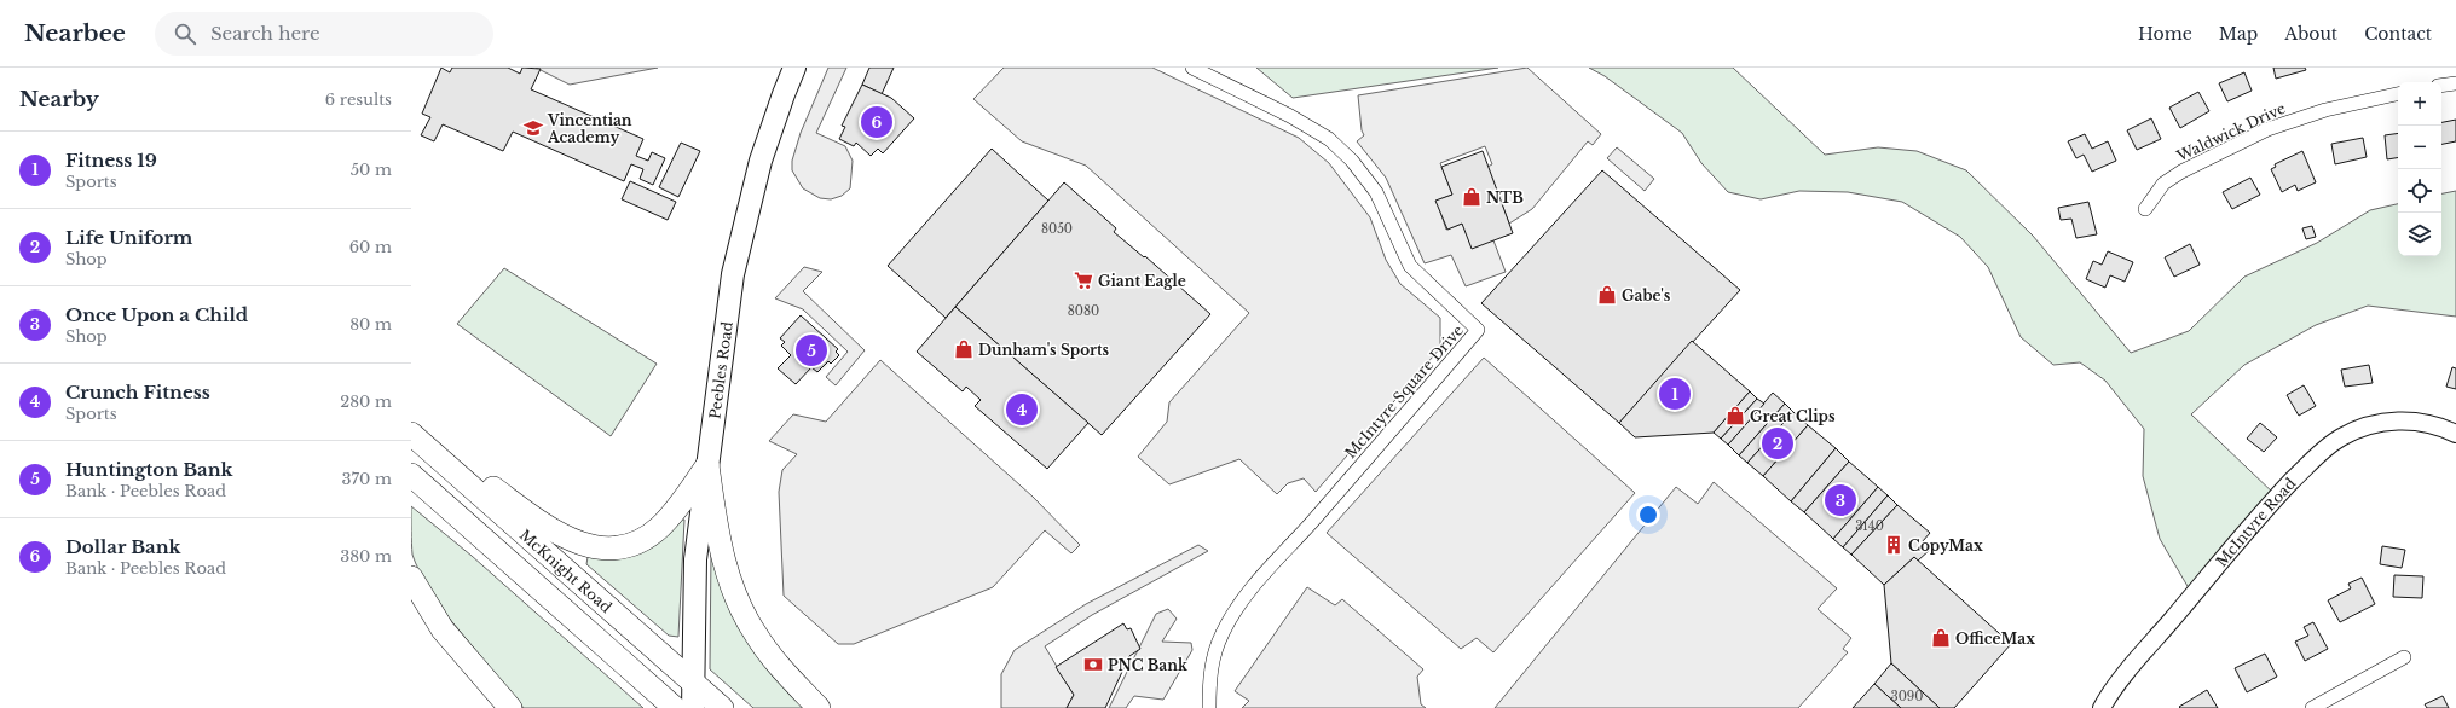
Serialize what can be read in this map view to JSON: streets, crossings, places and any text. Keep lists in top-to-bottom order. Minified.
{"streets":{"highway":["McKnight Road"],"main road":["Peebles Road"],"street":["Waldwick Drive","McIntyre Square Drive","McIntyre Road"]},"crossings":[["Peebles Road","McKnight Road"]],"places":{"school or university":["Vincentian Academy"],"shop":["NTB","Gabe's","Dunham's Sports","Great Clips","OfficeMax"],"supermarket":["Giant Eagle"],"building":["CopyMax"],"bank":["PNC Bank"]},"house_numbers":["8050","8080","3140","3090"],"page":{"header":"Nearbee","search":"Search here","nav":["Home","Map","About","Contact"],"heading":["Nearby","6 results"],"map_buttons":["+","−"],"pins":["6","5","1","4","2","3"],"list":[{"mark":"1","name":"Fitness 19","note":"Sports","value":"50 m"},{"mark":"2","name":"Life Uniform","note":"Shop","value":"60 m"},{"mark":"3","name":"Once Upon a Child","note":"Shop","value":"80 m"},{"mark":"4","name":"Crunch Fitness","note":"Sports","value":"280 m"},{"mark":"5","name":"Huntington Bank","note":"Bank · Peebles Road","value":"370 m"},{"mark":"6","name":"Dollar Bank","note":"Bank · Peebles Road","value":"380 m"}]}}
